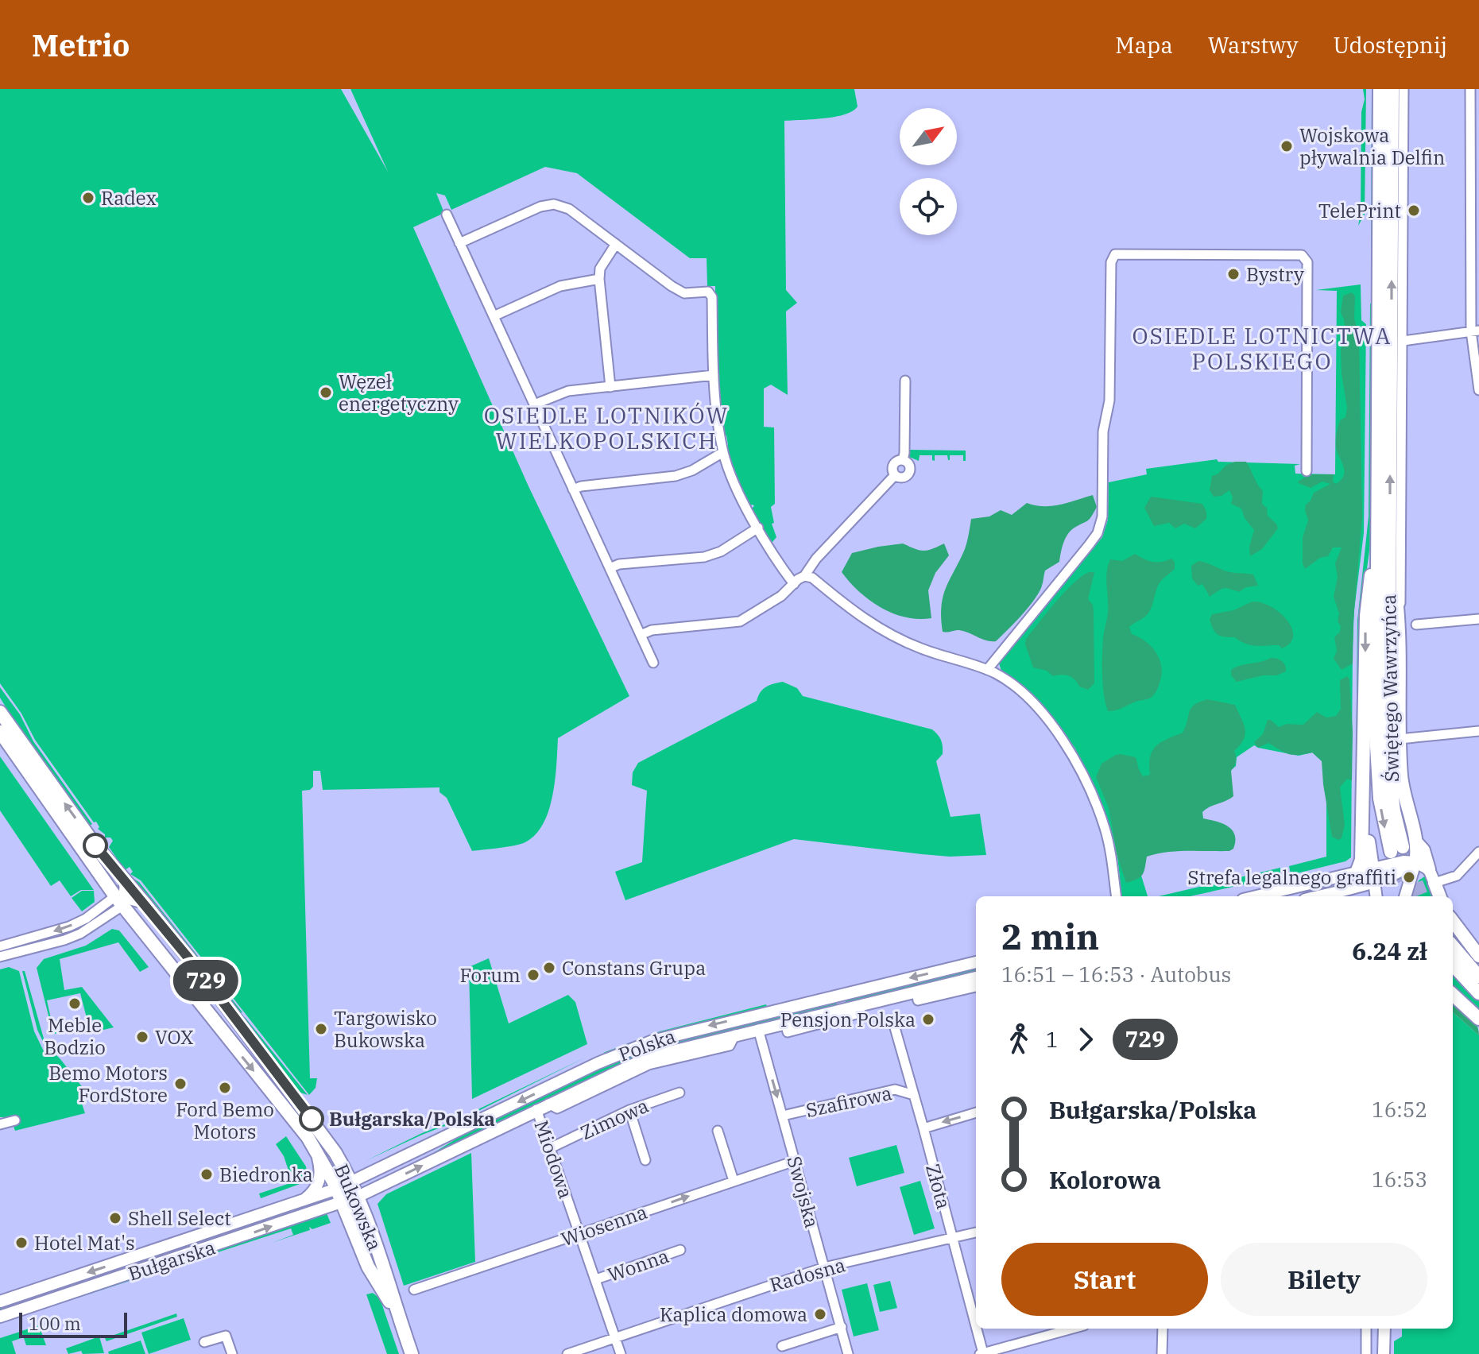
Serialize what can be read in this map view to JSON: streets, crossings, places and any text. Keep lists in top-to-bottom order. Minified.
{"streets":{"main road":["Świętego Wawrzyńca","Bukowska"],"street":["Polska","Szafirowa","Zimowa","Miodowa","Złota","Swojska","Wiosenna","Bułgarska","Wonna","Radosna"]},"crossings":[["Polska","Miodowa"],["Polska","Swojska"],["Polska","Bukowska"],["Polska","Bułgarska"],["Szafirowa","Złota"],["Szafirowa","Swojska"],["Zimowa","Miodowa"],["Miodowa","Wiosenna"],["Miodowa","Wonna"],["Miodowa","Radosna"],["Złota","Radosna"],["Swojska","Wiosenna"],["Swojska","Radosna"],["Bukowska","Bułgarska"]],"one_way":["Wiosenna"],"districts":["OSIEDLE LOTNICTWA POLSKIEGO","OSIEDLE LOTNIKÓW WIELKOPOLSKICH"],"places":["Wojskowa pływalnia Delfin","Radex","TelePrint","Bystry","Węzeł energetyczny","Strefa legalnego graffiti","Constans Grupa","Forum","Meble Bodzio","Pensjon Polska","Targowisko Bukowska","VOX","Bemo Motors FordStore","Ford Bemo Motors","Bułgarska/Polska","Biedronka","Shell Select","Hotel Mat's","Kaplica domowa"],"lines":["bus line 729"],"scale_bar":"100 m","north":"top right","page":{"header":"Metrio","nav":["Mapa","Warstwy","Udostępnij"],"on_map":"729","heading":["2 min","16:51 – 16:53 · Autobus","6.24 zł"],"legs":["1","729"],"list":[{"name":"Bułgarska/Polska","value":"16:52"},{"name":"Kolorowa","value":"16:53"}],"buttons":["Start","Bilety"],"scale":"100 m"}}
